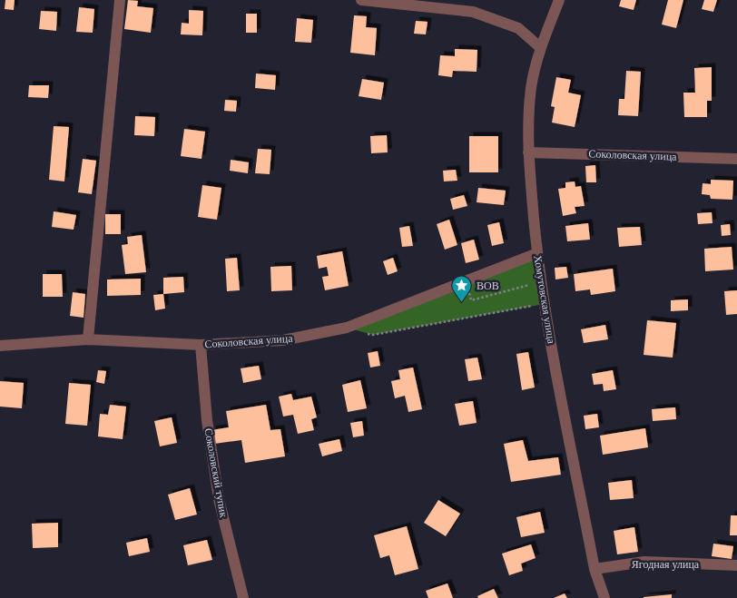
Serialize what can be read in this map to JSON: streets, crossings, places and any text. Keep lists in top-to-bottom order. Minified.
{"streets":{"street":["Соколовская улица","Хомутовская улица","Соколовский тупик","Ягодная улица"]},"crossings":[["Соколовская улица","Хомутовская улица"],["Соколовская улица","Соколовский тупик"],["Хомутовская улица","Ягодная улица"]],"places":{"place":["ВОВ"]}}
